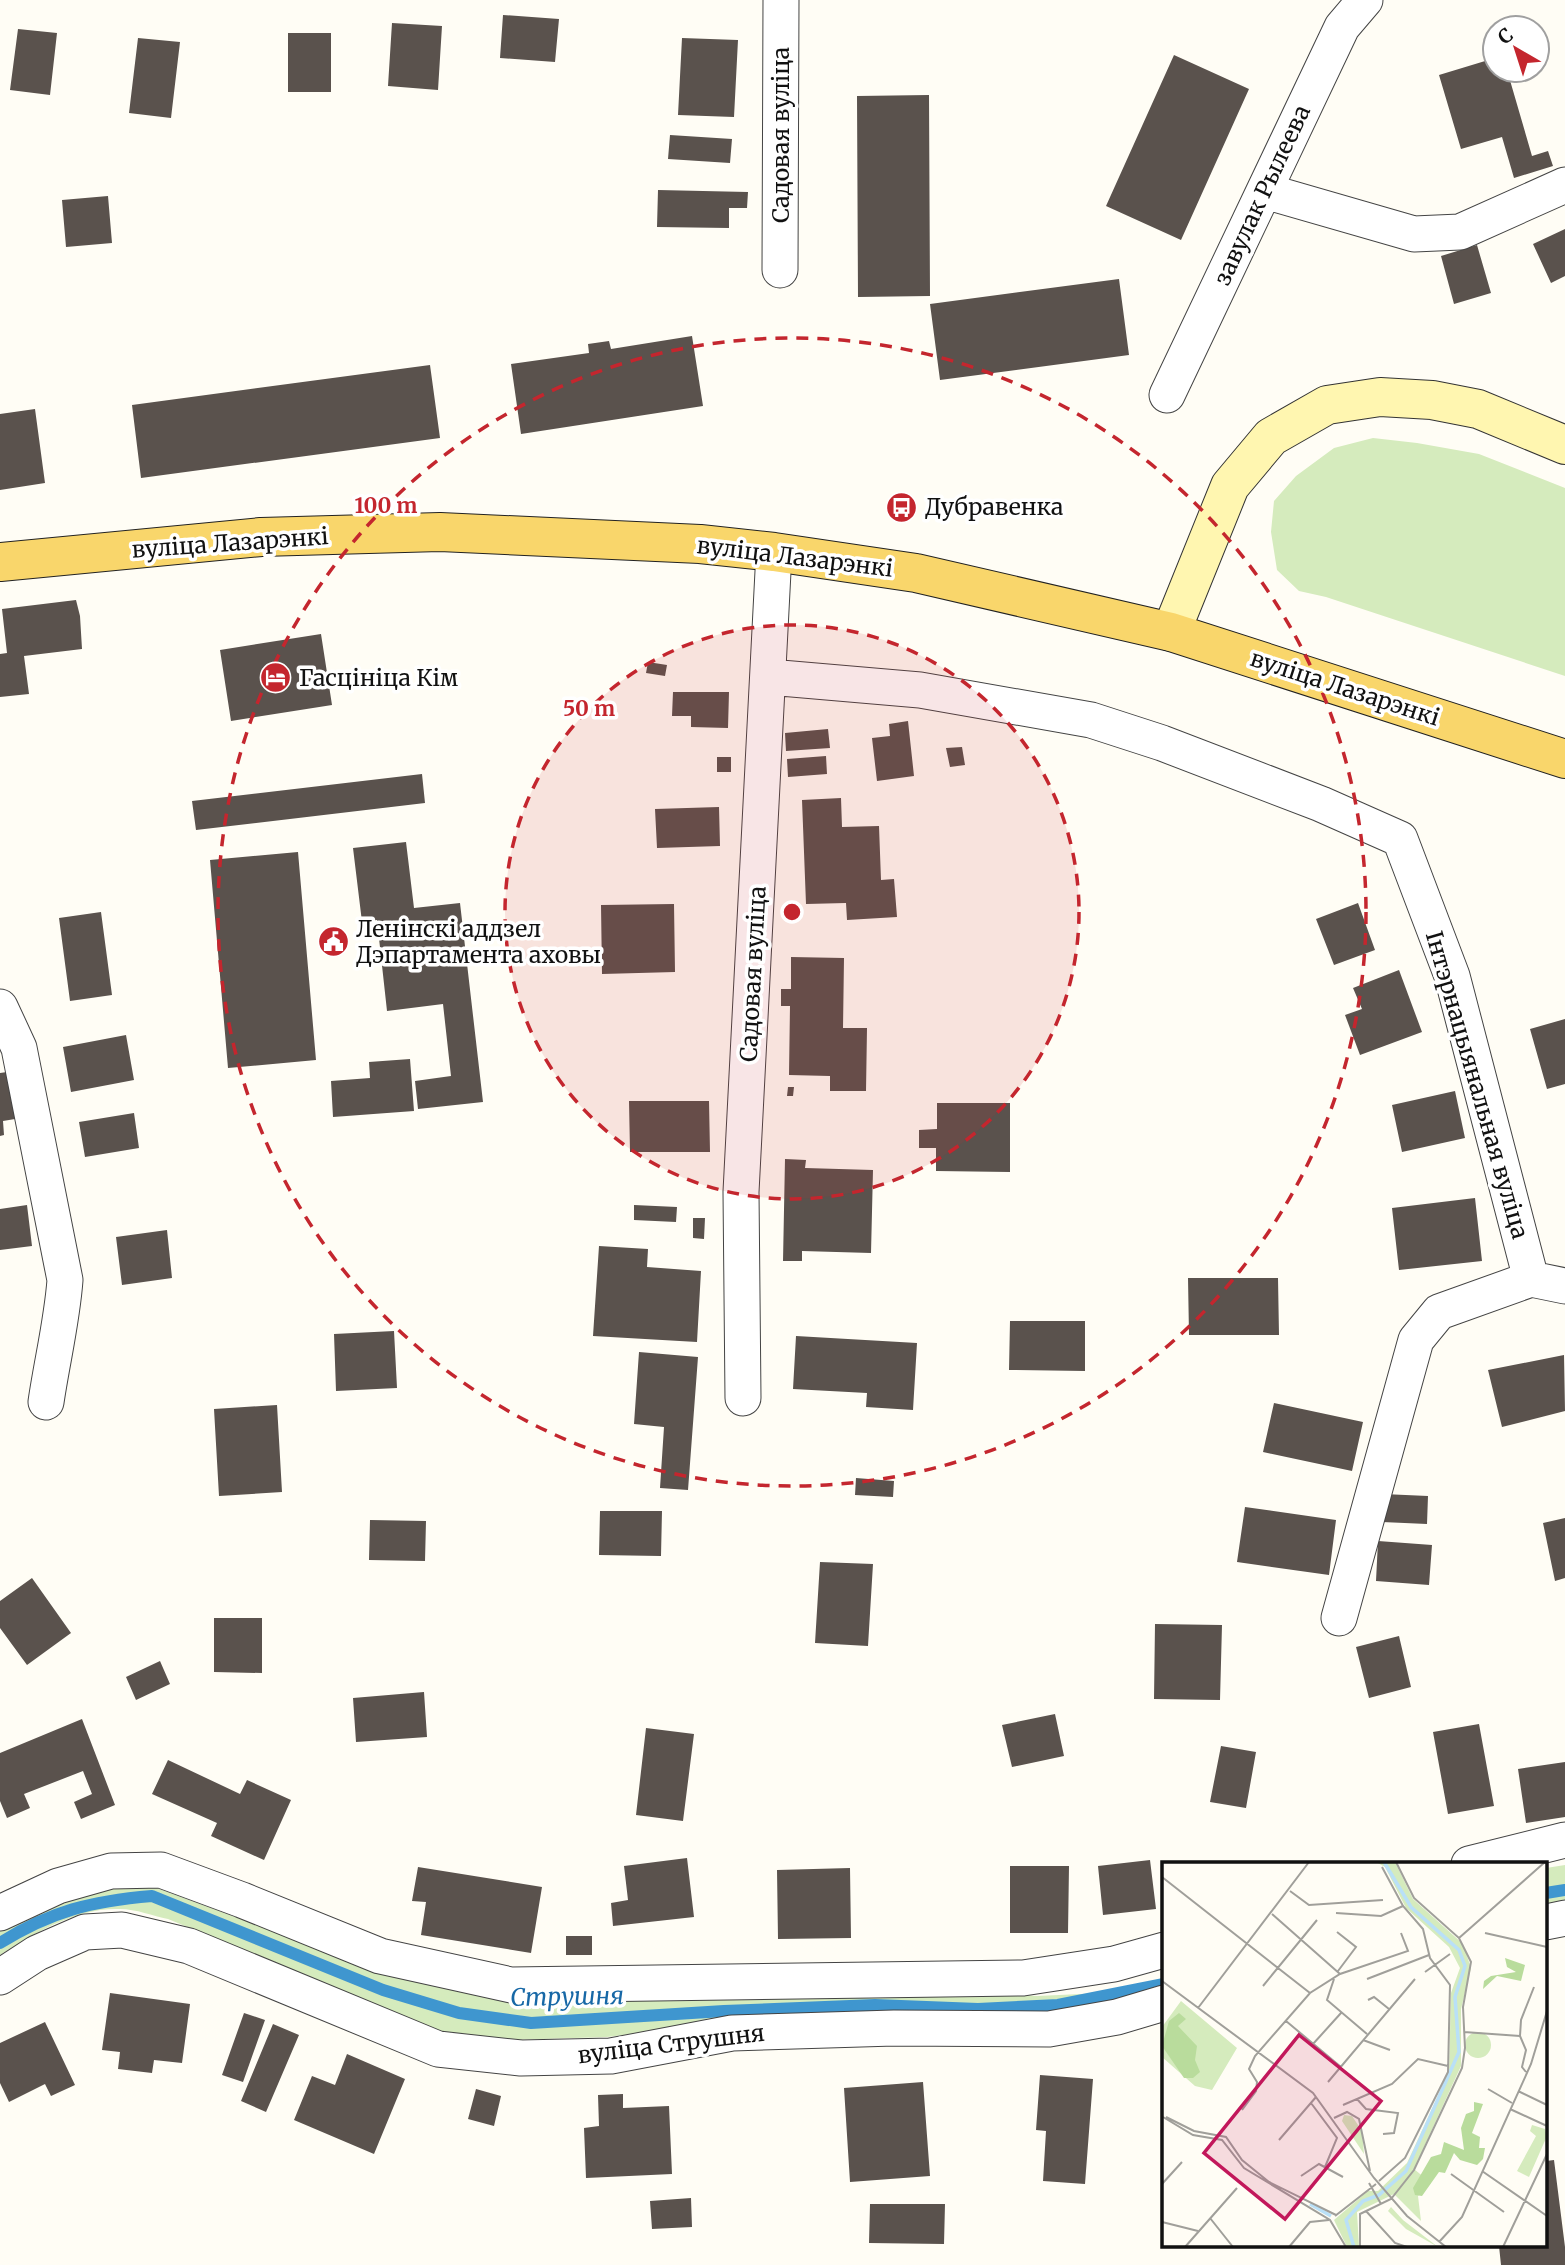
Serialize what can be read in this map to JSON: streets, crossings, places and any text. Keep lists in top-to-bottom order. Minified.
{"streets":{"main road":["вуліца Лазарэнкі"],"street":["Садовая вуліца","завулак Рылеева","Інтэрнацыянальная вуліца","вуліца Струшня"]},"crossings":[["Садовая вуліца","вуліца Лазарэнкі"],["Садовая вуліца","Інтэрнацыянальная вуліца"]],"water":["Струшня"],"places":{"bus stop":["Дубравенка"],"hotel":["Гасцініца Кім"],"public building":["Ленінскі аддзел Дэпартамента аховы"]},"north":"top left","rings":["100 m","50 m"]}
